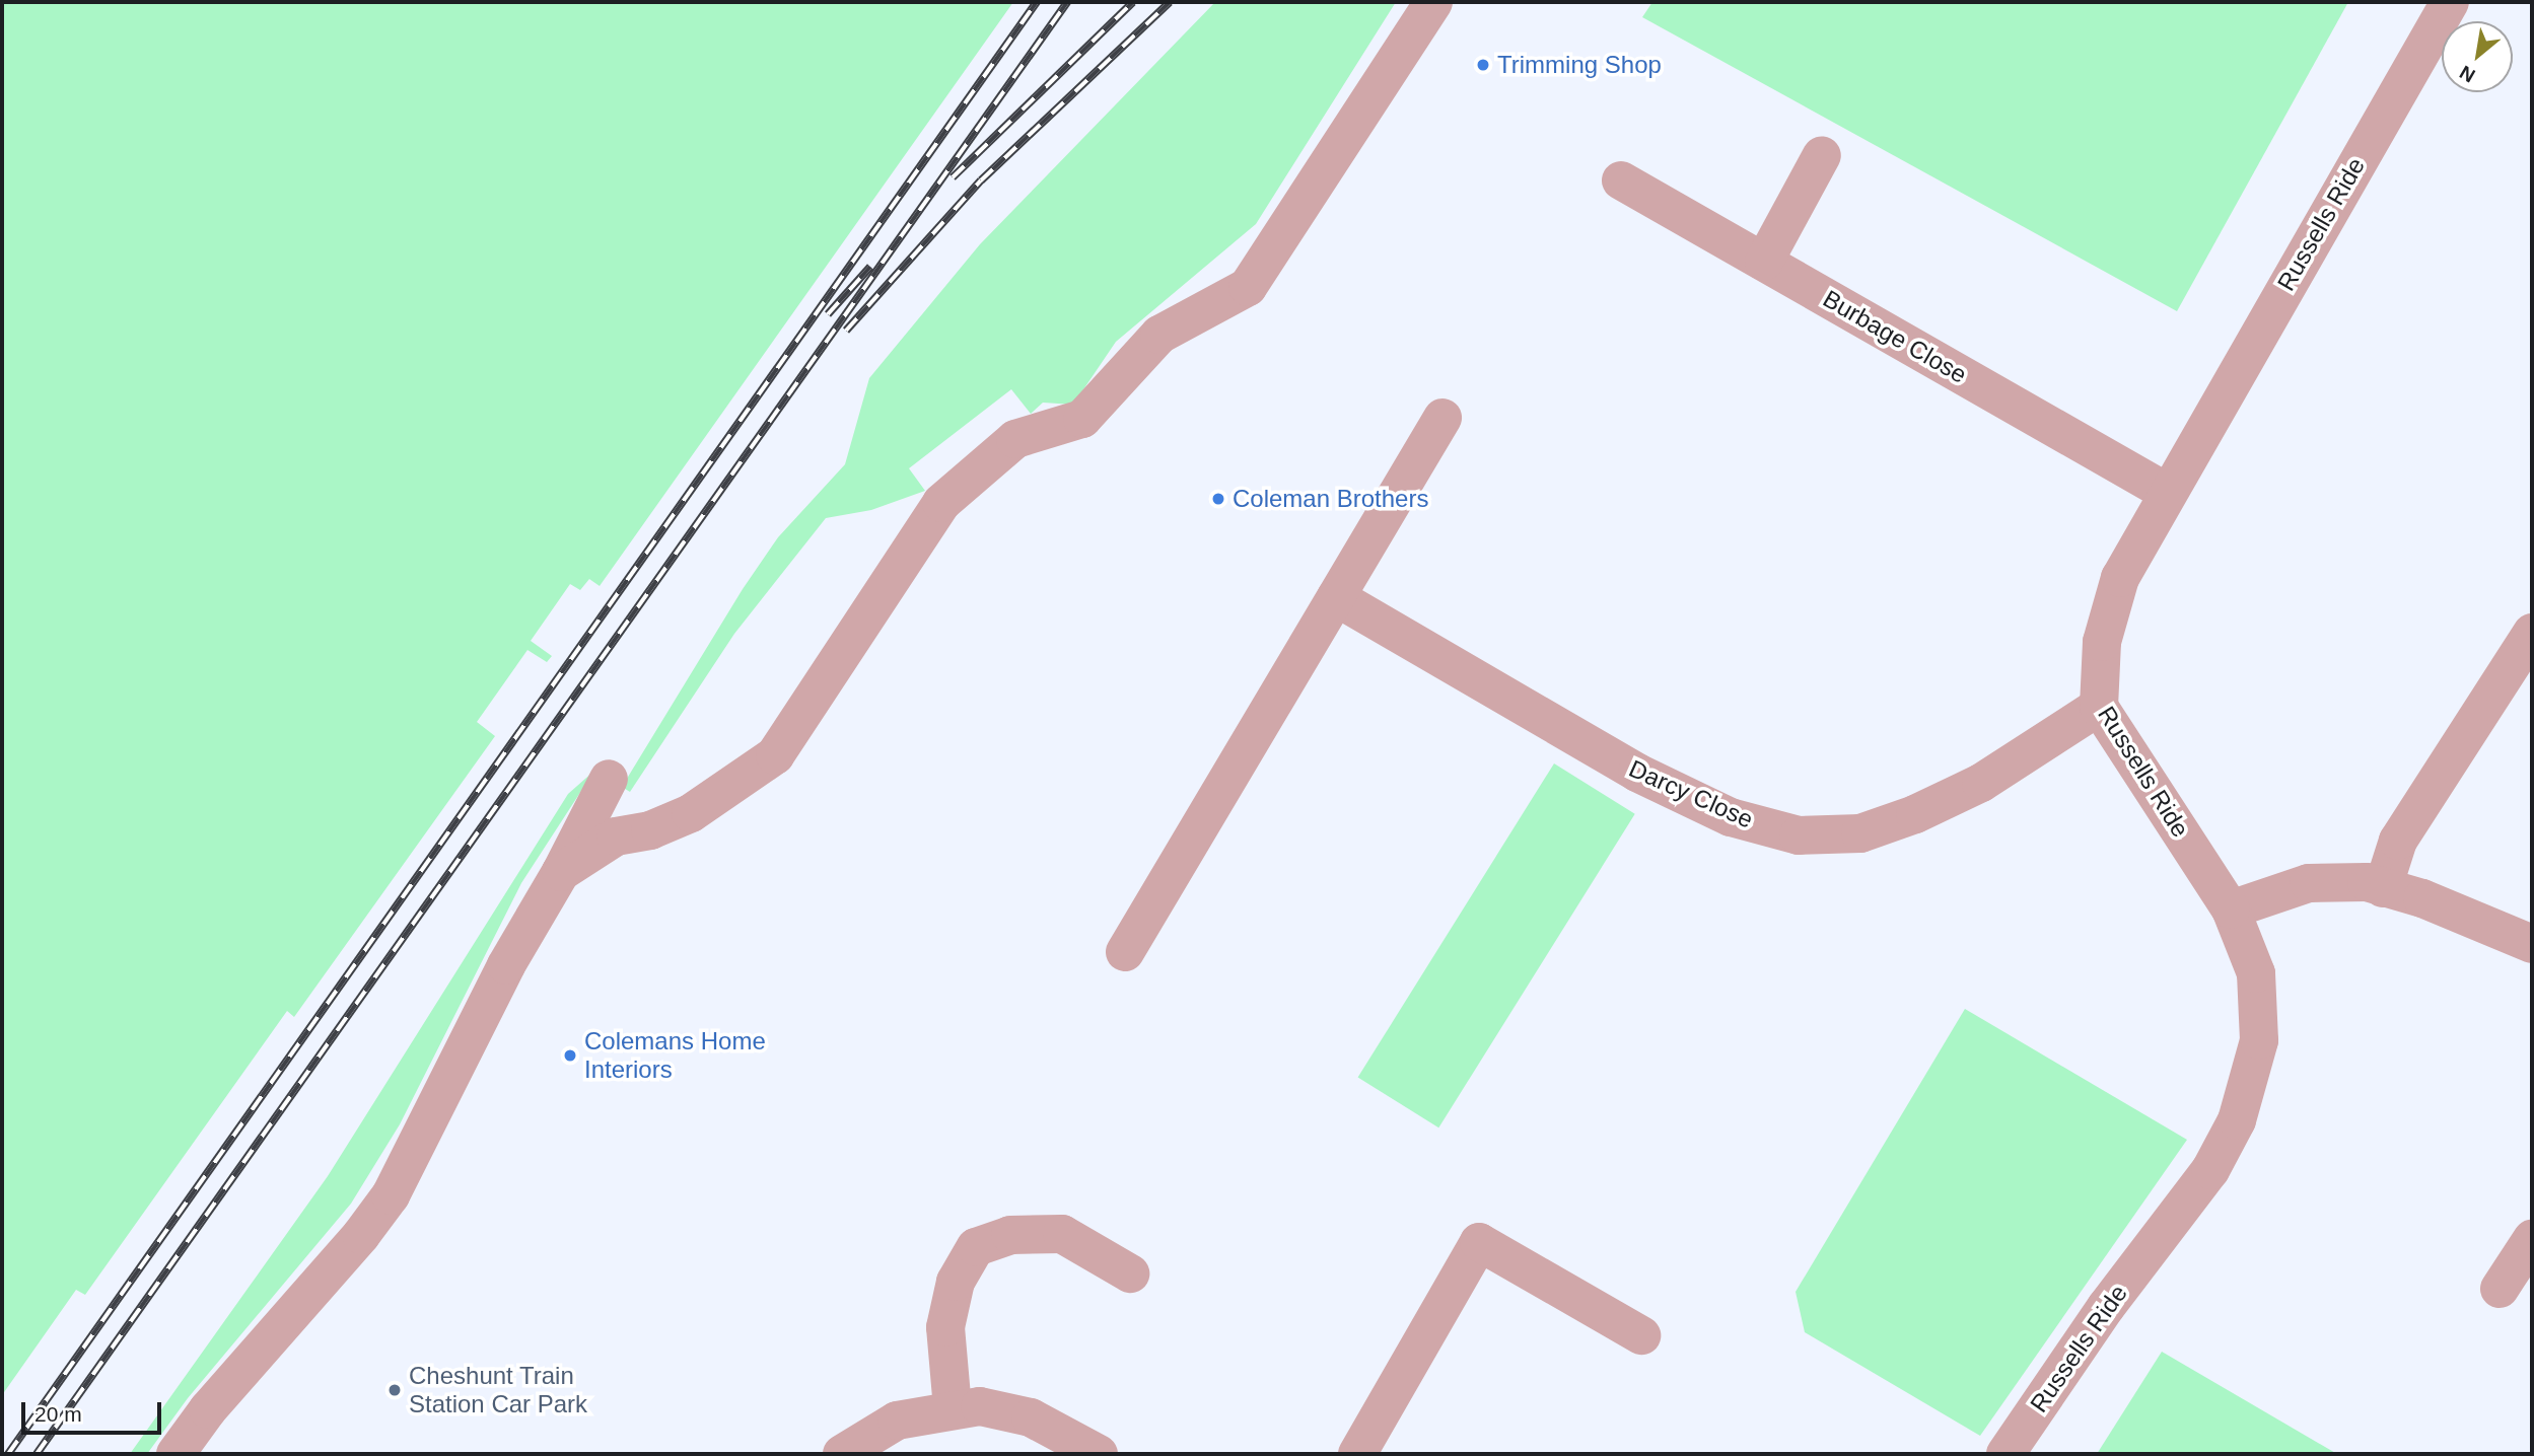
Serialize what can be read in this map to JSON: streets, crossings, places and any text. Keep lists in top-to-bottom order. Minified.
{"streets":{"street":["Russells Ride","Burbage Close","Darcy Close"]},"crossings":[["Russells Ride","Burbage Close"],["Russells Ride","Darcy Close"]],"places":["Trimming Shop","Coleman Brothers","Colemans Home Interiors","Cheshunt Train Station Car Park"],"scale_bar":"20 m","north":"bottom left"}
